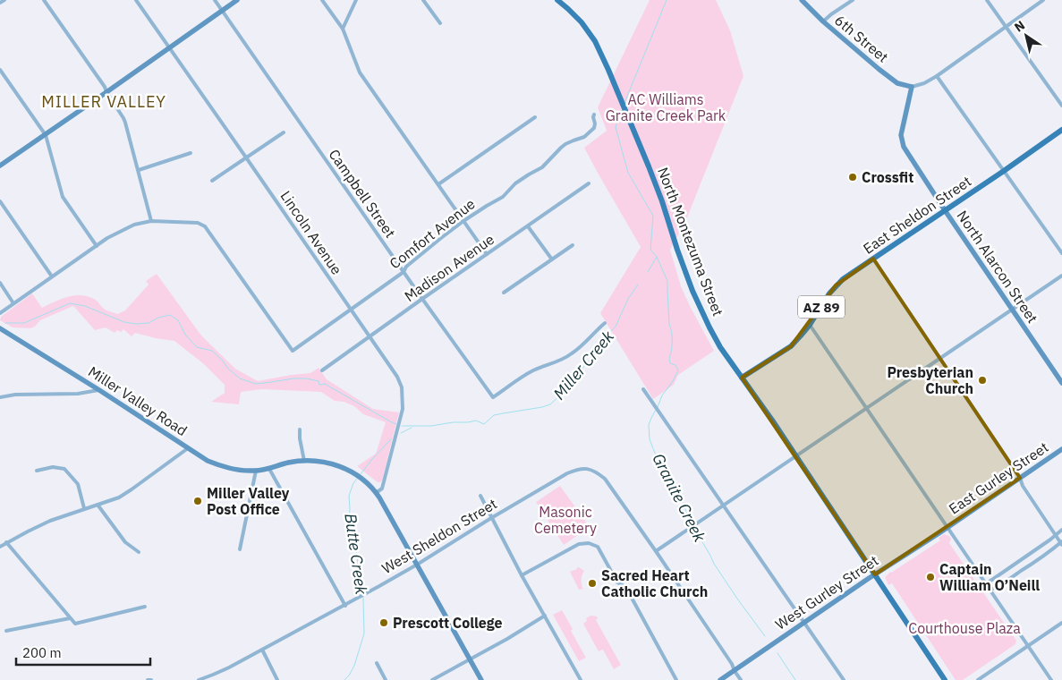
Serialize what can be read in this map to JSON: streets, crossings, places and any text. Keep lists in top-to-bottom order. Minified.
{"streets":{"main road":["6th Street","East Sheldon Street","North Montezuma Street","North Alarcon Street","AZ 89","Miller Valley Road","East Gurley Street","West Gurley Street"],"street":["Campbell Street","Lincoln Avenue","Comfort Avenue","Madison Avenue","West Sheldon Street"]},"crossings":[["6th Street","North Alarcon Street"],["Campbell Street","Comfort Avenue"],["Campbell Street","Madison Avenue"],["East Sheldon Street","North Montezuma Street"],["East Sheldon Street","North Alarcon Street"],["Lincoln Avenue","Comfort Avenue"],["Lincoln Avenue","Madison Avenue"],["Lincoln Avenue","Miller Valley Road"],["North Montezuma Street","West Gurley Street"],["Miller Valley Road","West Sheldon Street"],["East Gurley Street","West Gurley Street"]],"districts":["MILLER VALLEY"],"water":["Miller Creek","Granite Creek","Butte Creek"],"parks":["AC Williams Granite Creek Park","Masonic Cemetery","Courthouse Plaza"],"places":["Crossfit","Presbyterian Church","Miller Valley Post Office","Captain William O’Neill","Sacred Heart Catholic Church","Prescott College"],"scale_bar":"200 m","north":"top left"}
